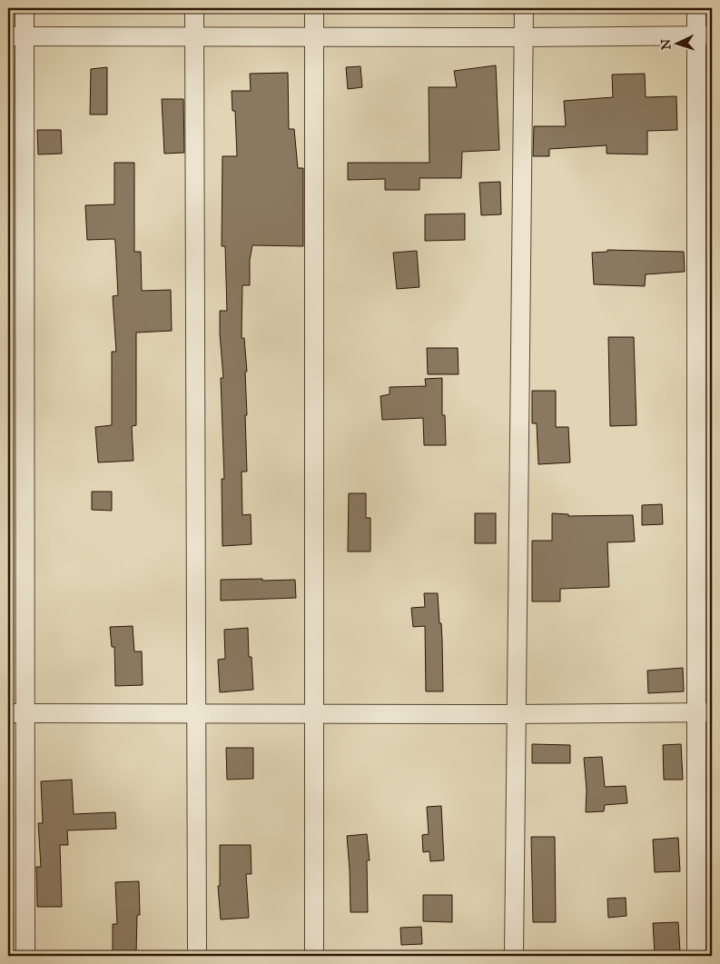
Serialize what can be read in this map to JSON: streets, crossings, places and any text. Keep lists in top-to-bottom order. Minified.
{"north":"left"}
